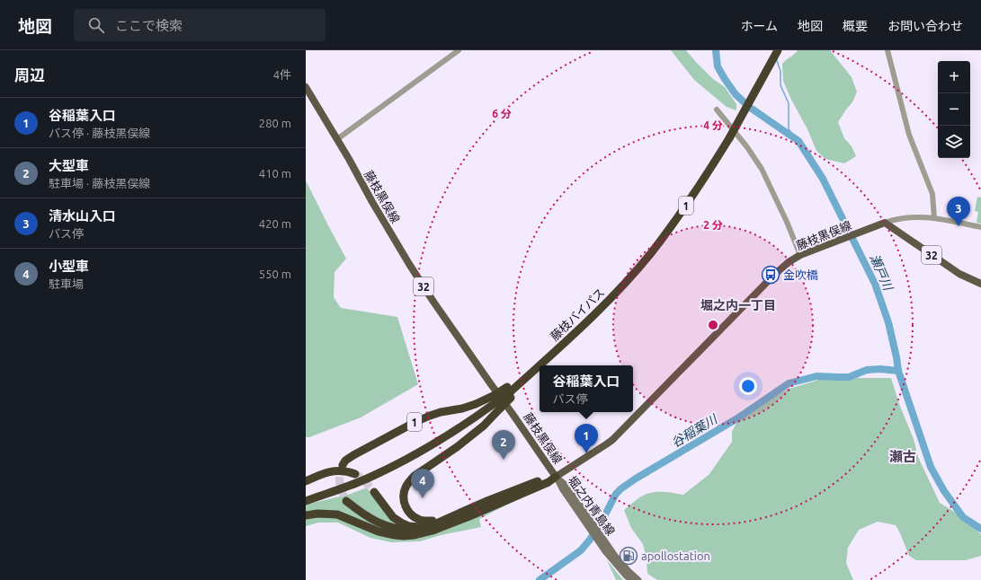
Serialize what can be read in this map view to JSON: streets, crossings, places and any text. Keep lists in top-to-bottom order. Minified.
{"streets":{"highway":["1","藤枝バイパス"],"main road":["藤枝黒俣線","32","堀之内青島線"]},"crossings":[["藤枝黒俣線","1"],["藤枝黒俣線","32"],["藤枝黒俣線","堀之内青島線"],["1","藤枝バイパス"],["1","堀之内青島線"]],"districts":["堀之内一丁目","瀬古"],"water":["瀬戸川","谷稲葉川"],"places":{"bus stop":["金吹橋"],"fuel station":["apollostation"]},"page":{"header":"地図","search":"ここで検索","nav":["ホーム","地図","概要","お問い合わせ"],"heading":["周辺","4件"],"map_buttons":["+","−"],"list":[{"mark":"1","name":"谷稲葉入口","note":"バス停 · 藤枝黒俣線","value":"280 m"},{"mark":"2","name":"大型車","note":"駐車場 · 藤枝黒俣線","value":"410 m"},{"mark":"3","name":"清水山入口","note":"バス停","value":"420 m"},{"mark":"4","name":"小型車","note":"駐車場","value":"550 m"}],"pins":["3","1","2","4"],"popup":["谷稲葉入口","バス停"]},"rings":["6 分","4 分","2 分"]}
